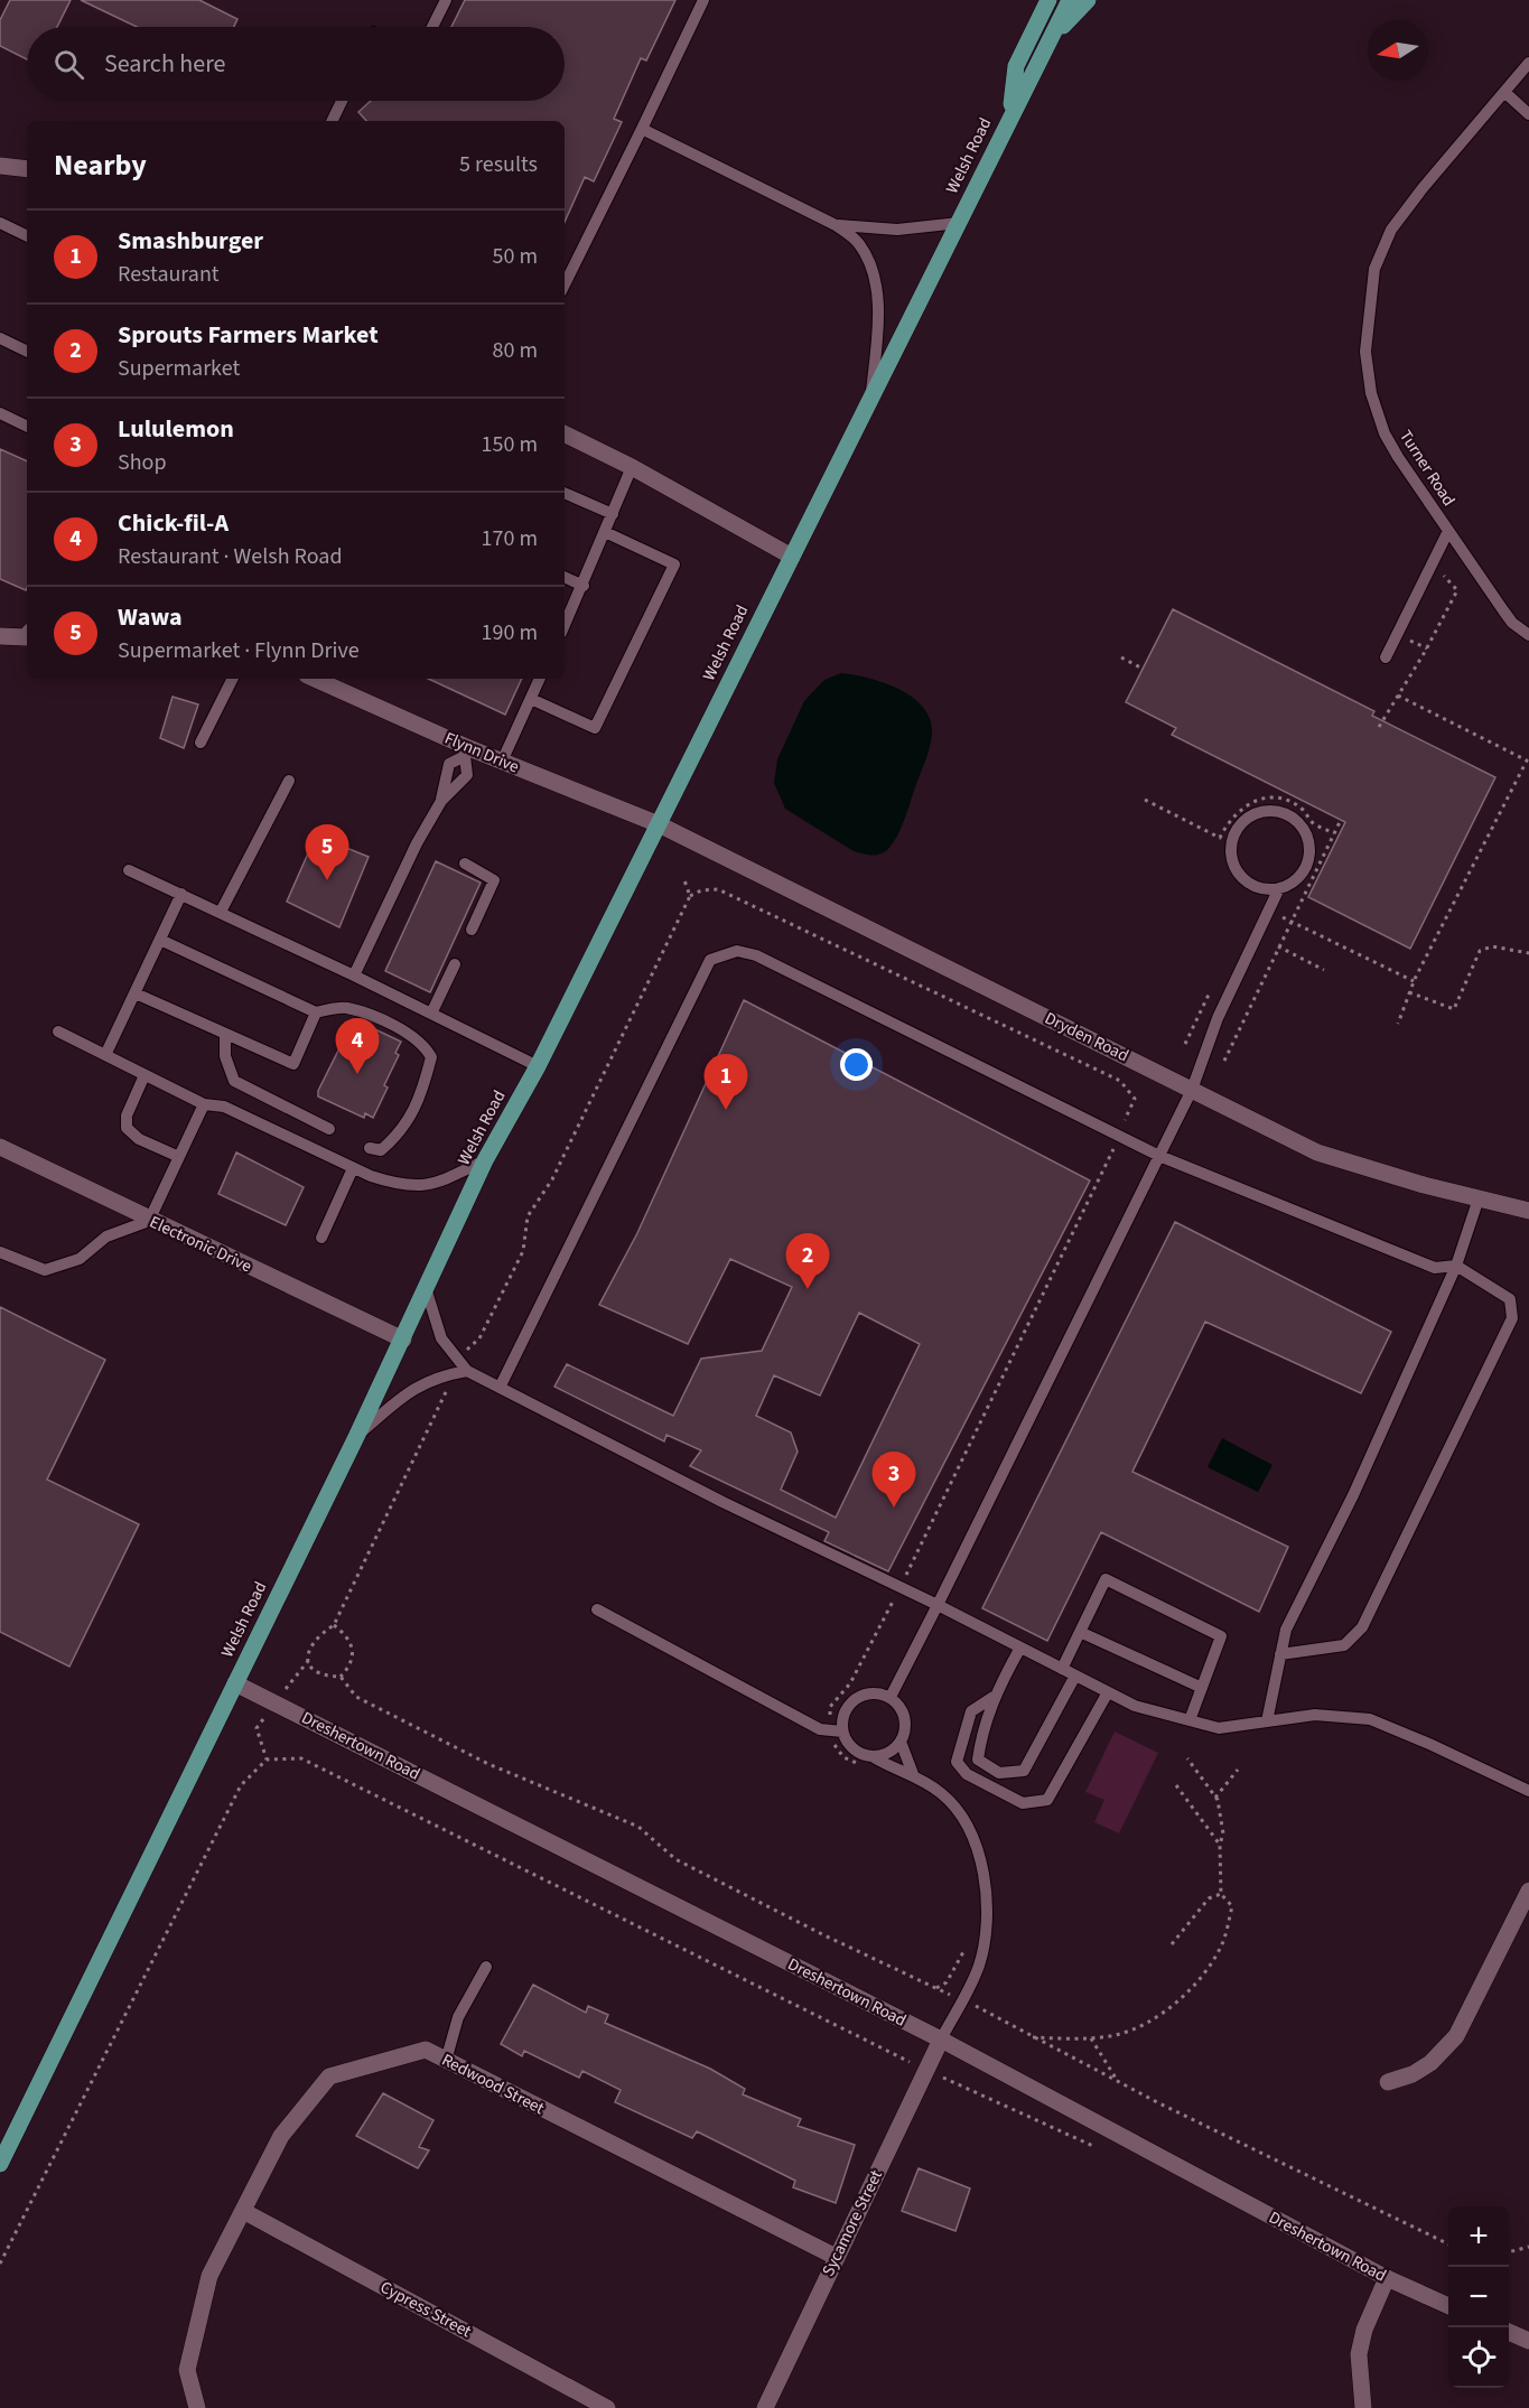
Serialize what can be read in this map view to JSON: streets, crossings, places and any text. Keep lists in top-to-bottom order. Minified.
{"streets":{"main road":["Welsh Road"],"street":["Flynn Drive","Dryden Road","Electronic Drive","Dreshertown Road","Redwood Street","Sycamore Street","Cypress Street"],"lane":["Turner Road"]},"crossings":[["Welsh Road","Flynn Drive"],["Welsh Road","Dryden Road"],["Welsh Road","Electronic Drive"],["Welsh Road","Dreshertown Road"],["Flynn Drive","Dryden Road"],["Dreshertown Road","Sycamore Street"],["Redwood Street","Sycamore Street"],["Redwood Street","Cypress Street"]],"north":"left","page":{"search":"Search here","heading":["Nearby","5 results"],"list":[{"mark":"1","name":"Smashburger","note":"Restaurant","value":"50 m"},{"mark":"2","name":"Sprouts Farmers Market","note":"Supermarket","value":"80 m"},{"mark":"3","name":"Lululemon","note":"Shop","value":"150 m"},{"mark":"4","name":"Chick-fil-A","note":"Restaurant · Welsh Road","value":"170 m"},{"mark":"5","name":"Wawa","note":"Supermarket · Flynn Drive","value":"190 m"}],"pins":["5","4","1","2","3"],"map_buttons":["+","−"]}}
